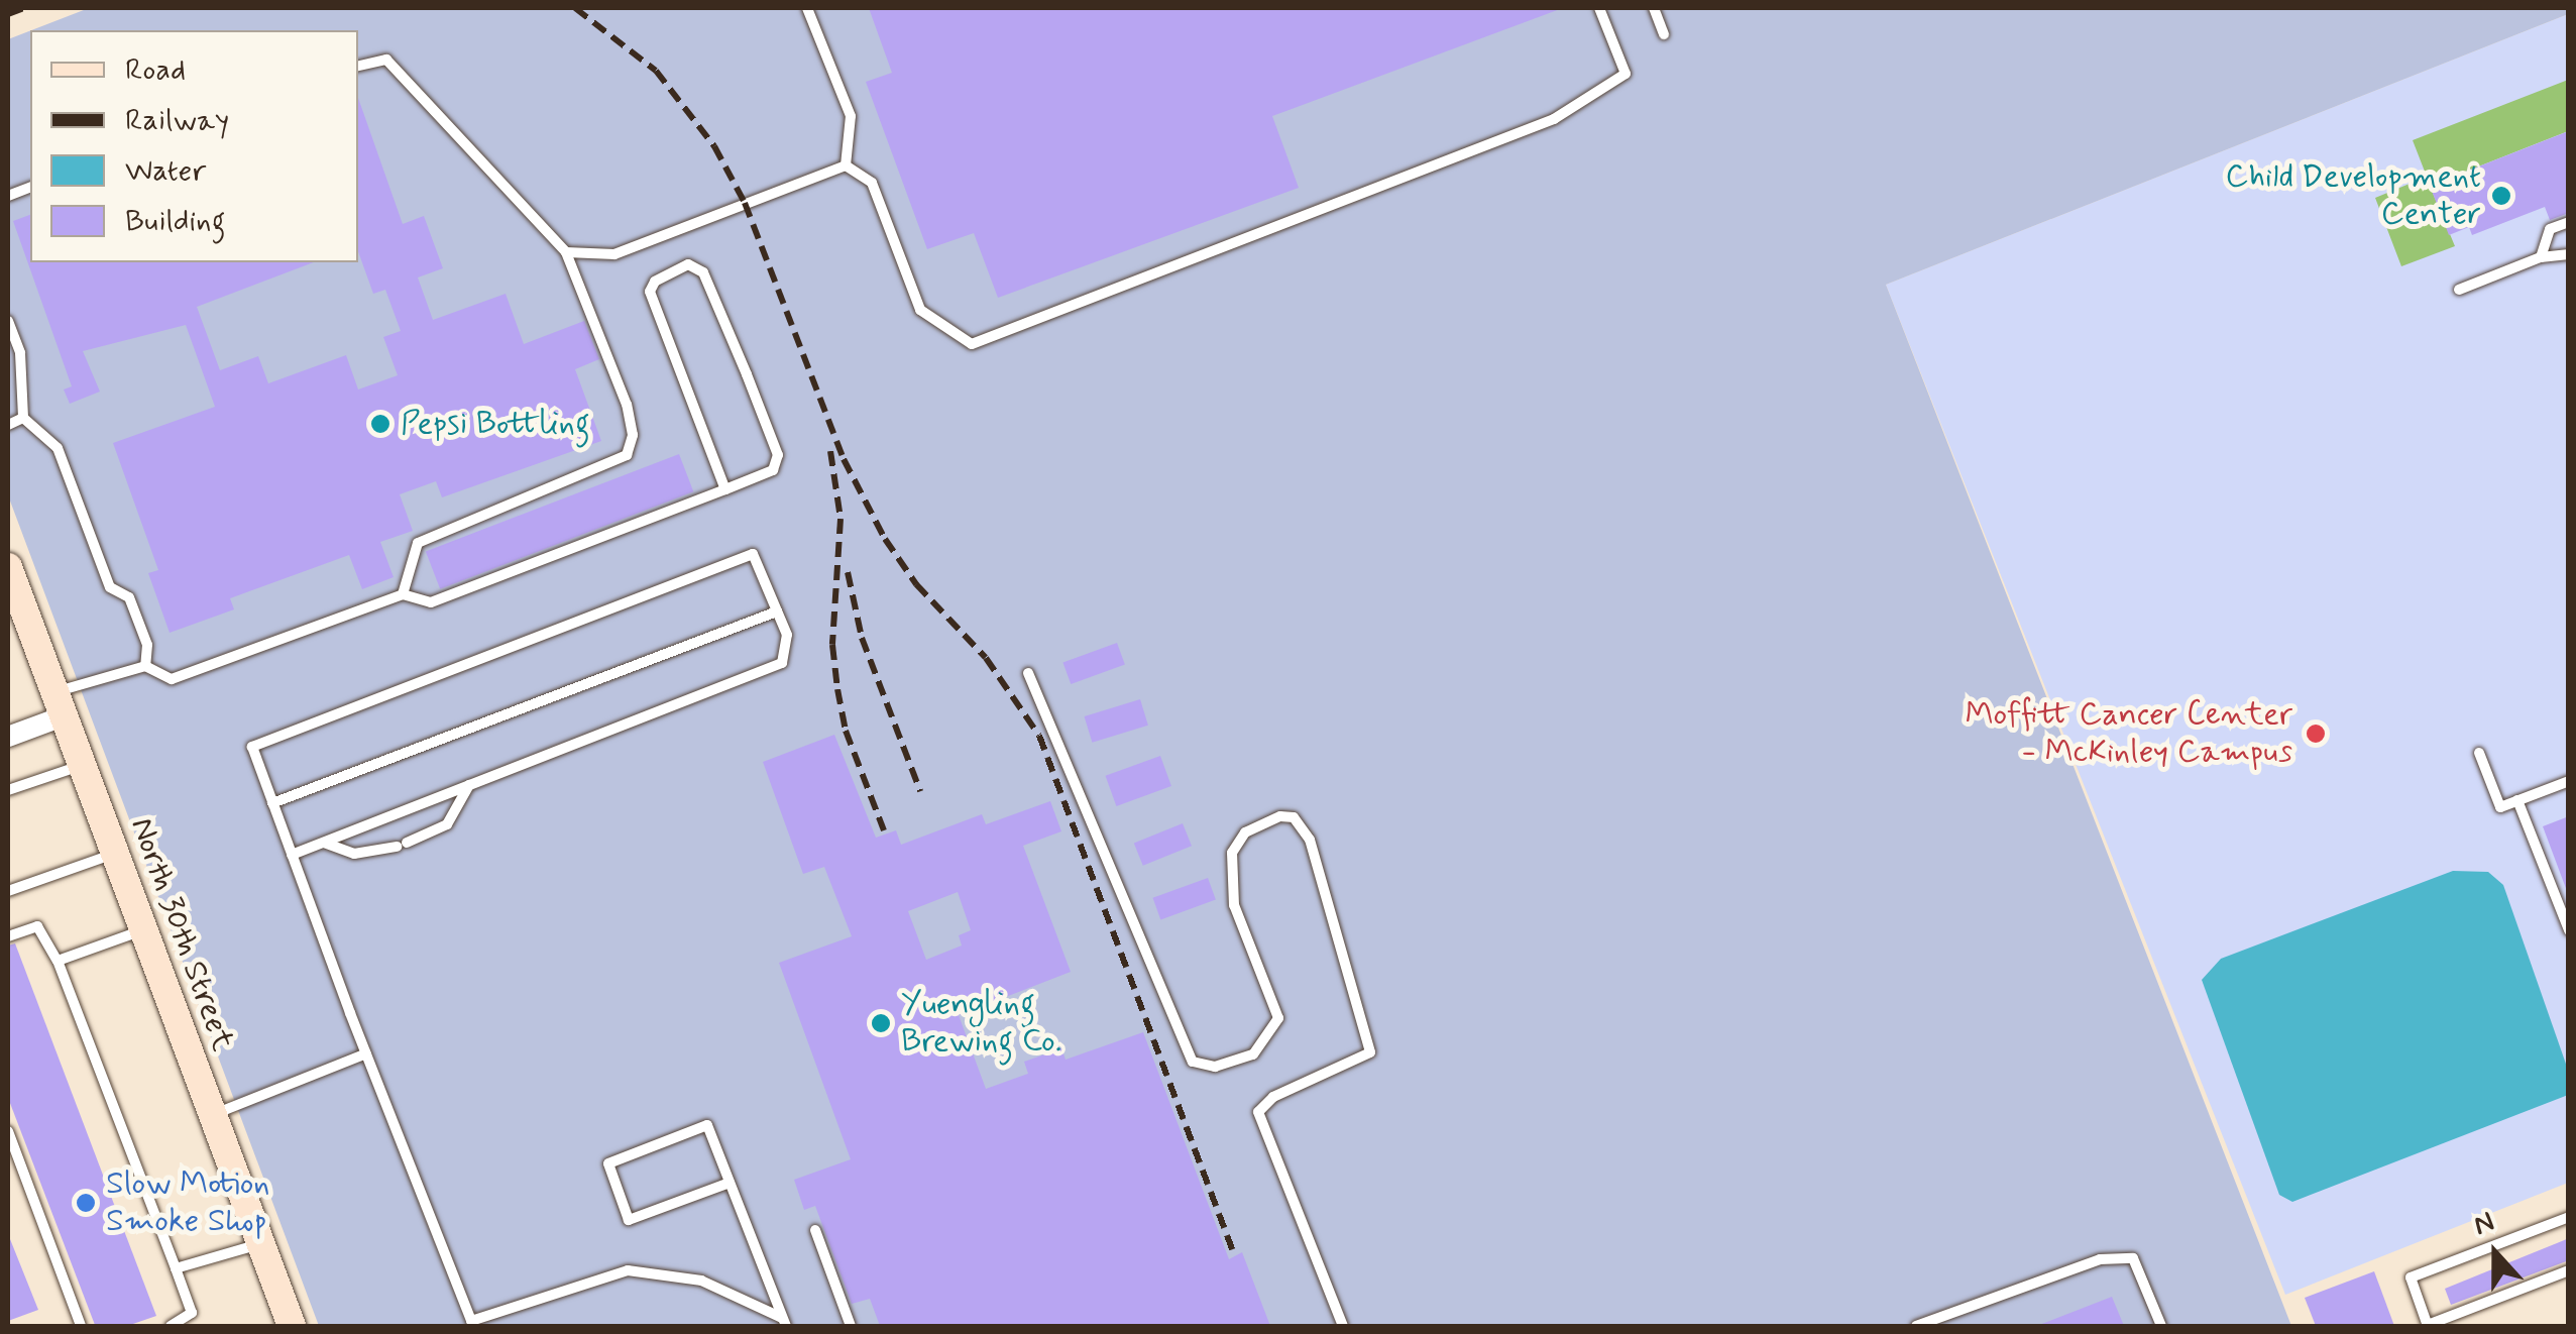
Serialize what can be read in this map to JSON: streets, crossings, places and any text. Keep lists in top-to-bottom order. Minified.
{"streets":{"main road":["North 30th Street"]},"places":["Child Development Center","Pepsi Bottling","Moffitt Cancer Center - McKinley Campus","Yuengling Brewing Co.","Slow Motion Smoke Shop"],"legend":["Road","Railway","Water","Building"],"north":"top"}
